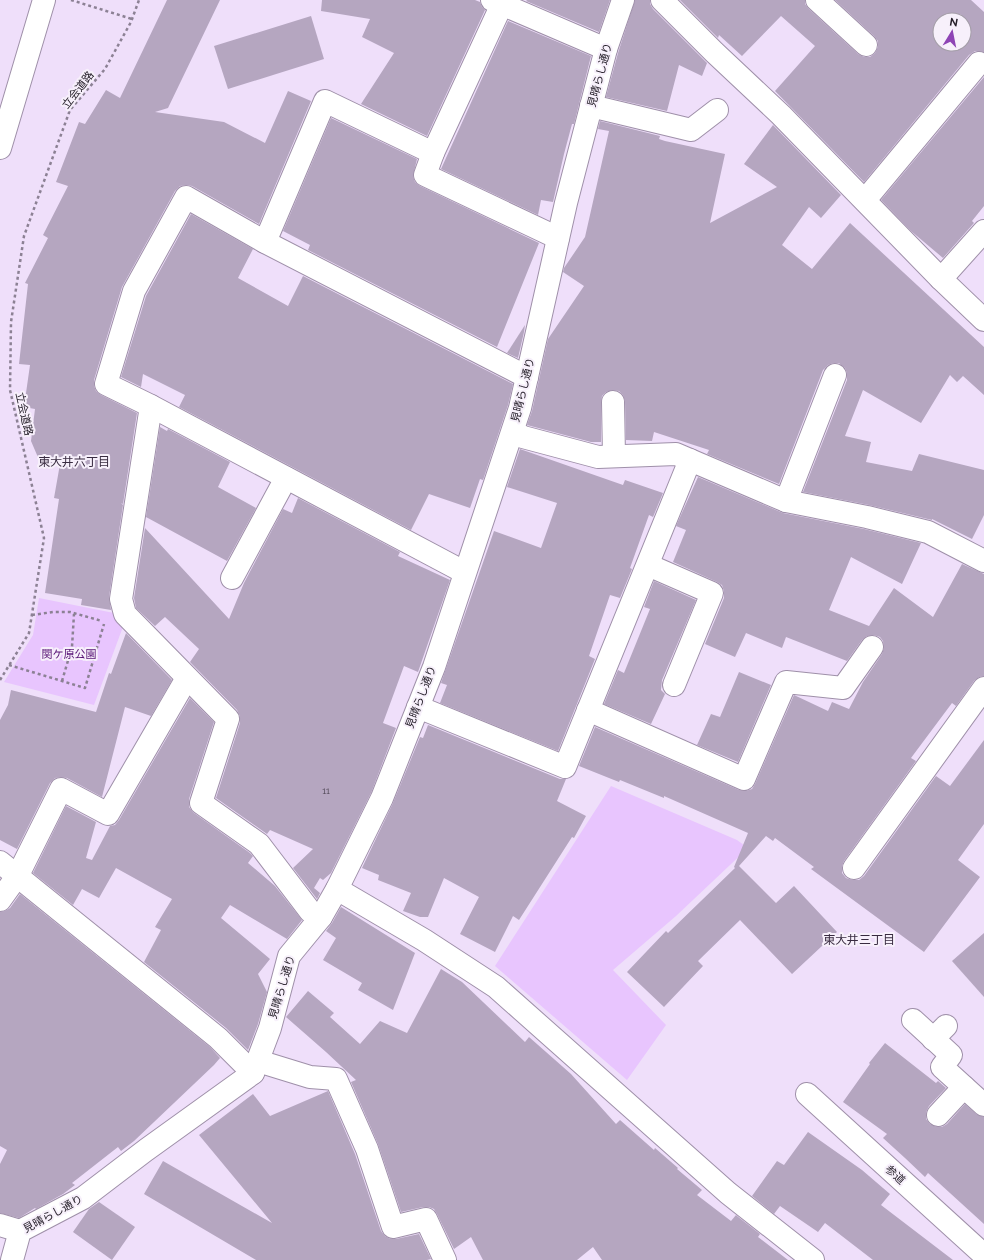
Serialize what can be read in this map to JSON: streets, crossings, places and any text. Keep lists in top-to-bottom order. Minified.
{"streets":{"street":["見晴らし通り","参道"],"path":["立会道路"]},"districts":["東大井六丁目","東大井三丁目"],"parks":["関ケ原公園"],"house_numbers":["11"],"north":"top"}
